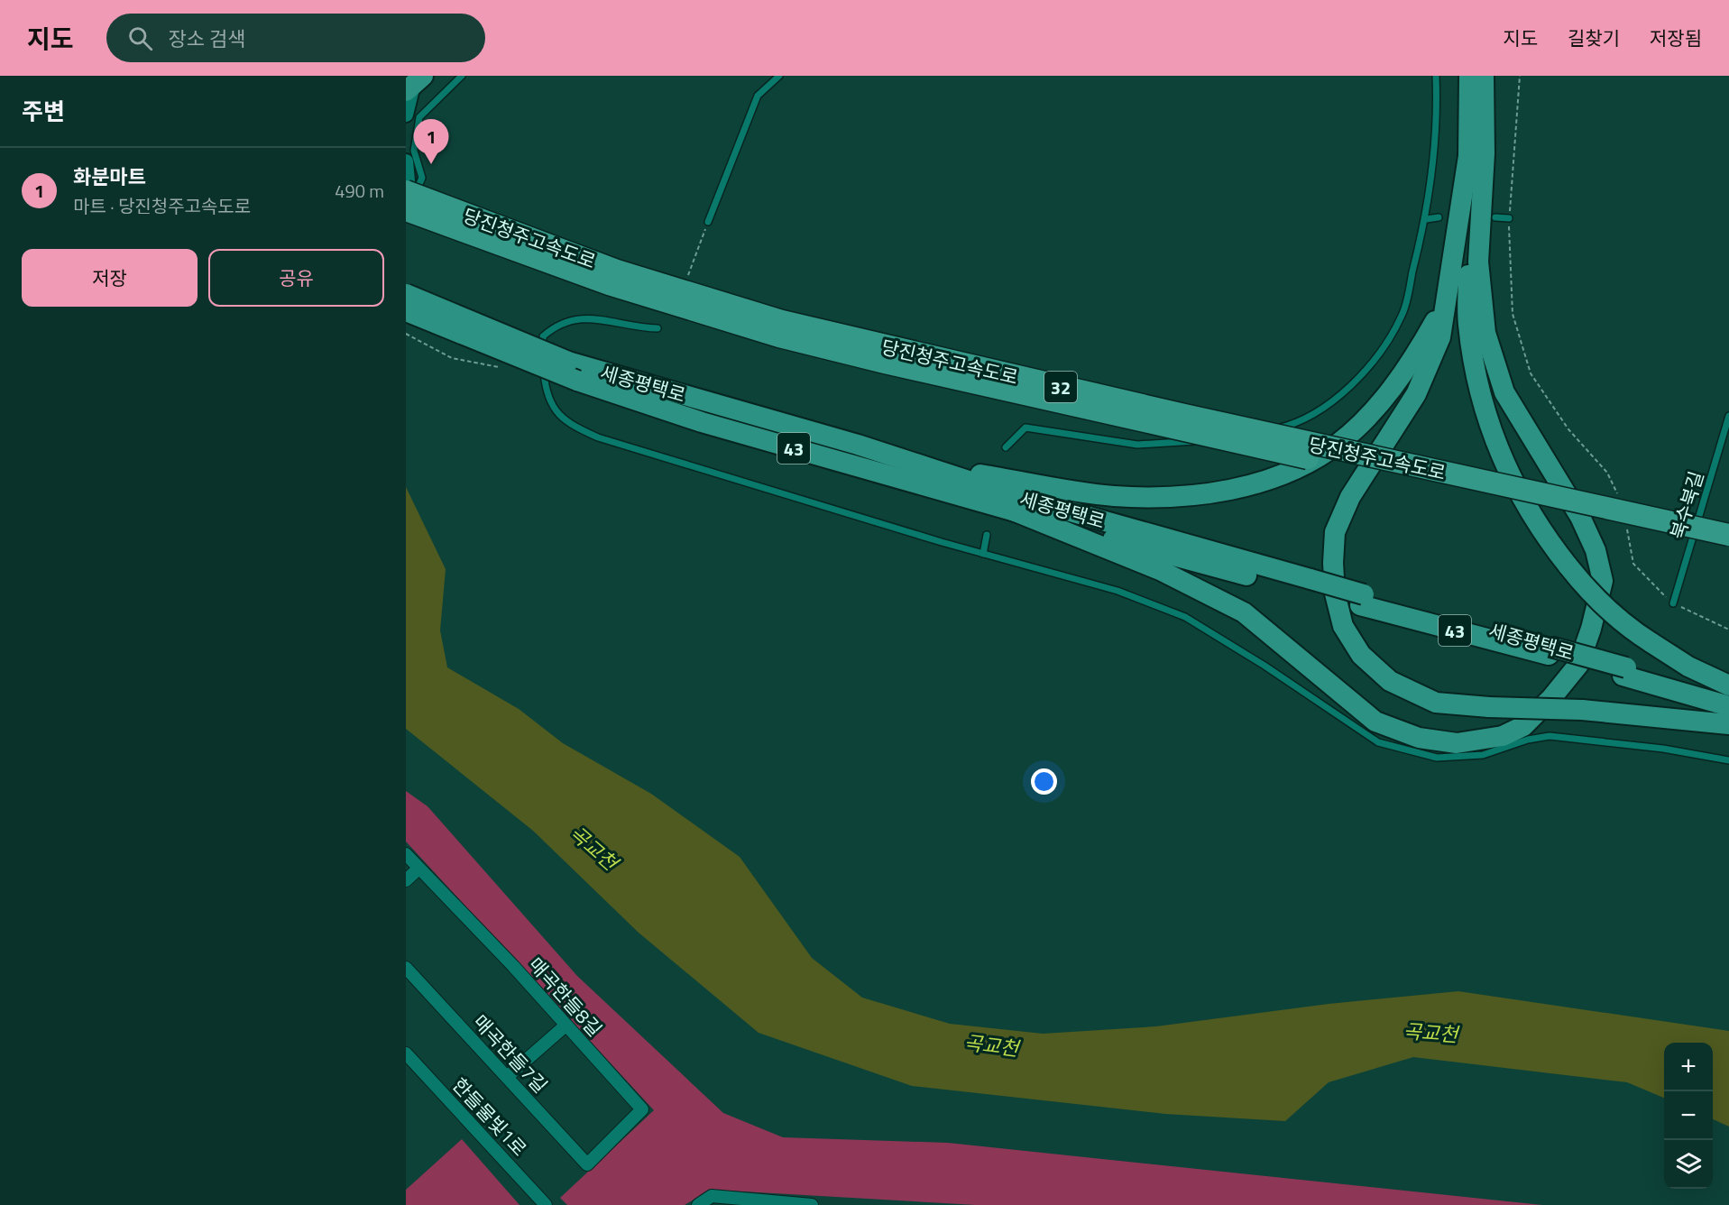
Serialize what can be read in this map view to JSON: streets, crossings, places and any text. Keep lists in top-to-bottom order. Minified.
{"streets":{"highway":["당진청주고속도로","세종평택로","32","43"],"street":["매곡한들8길","매곡한들7길","한들물빛1로"],"lane":["북수북길"]},"crossings":[["매곡한들8길","매곡한들7길"]],"water":["곡교천"],"page":{"header":"지도","search":"장소 검색","nav":["지도","길찾기","저장됨"],"heading":"주변","pins":"1","list":[{"mark":"1","name":"화분마트","note":"마트 · 당진청주고속도로","value":"490 m"}],"buttons":["저장","공유"],"map_buttons":["+","−"]}}
